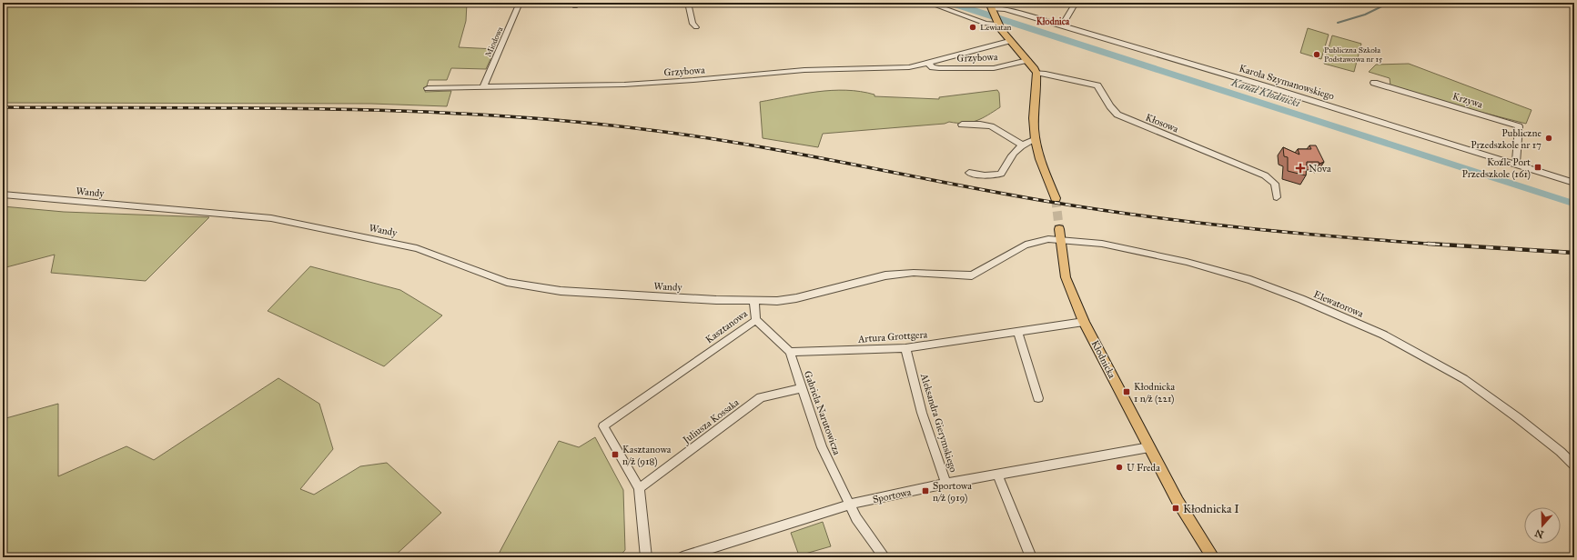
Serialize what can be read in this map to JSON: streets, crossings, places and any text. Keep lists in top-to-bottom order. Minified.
{"streets":{"main road":["Kłodnicka"],"street":["Miodowa","Grzybowa","Karola Szymanowskiego","Krzywa","Kłosowa","Wandy","Elewatorowa","Kasztanowa","Artura Grottgera","Gabriela Narutowicza","Juliusza Kossaka","Aleksandra Gierymskiego","Sportowa"]},"crossings":[["Miodowa","Grzybowa"],["Karola Szymanowskiego","Krzywa"],["Wandy","Kasztanowa"],["Elewatorowa","Kasztanowa"],["Elewatorowa","Kłodnicka"],["Kasztanowa","Kłodnicka"],["Kasztanowa","Gabriela Narutowicza"],["Kasztanowa","Juliusza Kossaka"],["Artura Grottgera","Kłodnicka"],["Artura Grottgera","Gabriela Narutowicza"],["Artura Grottgera","Aleksandra Gierymskiego"],["Kłodnicka","Sportowa"],["Gabriela Narutowicza","Juliusza Kossaka"],["Gabriela Narutowicza","Sportowa"],["Aleksandra Gierymskiego","Sportowa"]],"districts":["Kłodnica"],"water":["Kanał Kłodnicki"],"places":{"other":["Lewiatan","Publiczna Szkoła Podstawowa nr 15","Publiczne Przedszkole nr 17","U Freda"],"transit":["Koźle Port Przedszkole (161)","Kłodnicka 1 n/ż (221)","Kasztanowa n/ż (918)","Sportowa n/ż (919)","Kłodnicka I"],"health":["Nova"]},"north":"bottom"}
